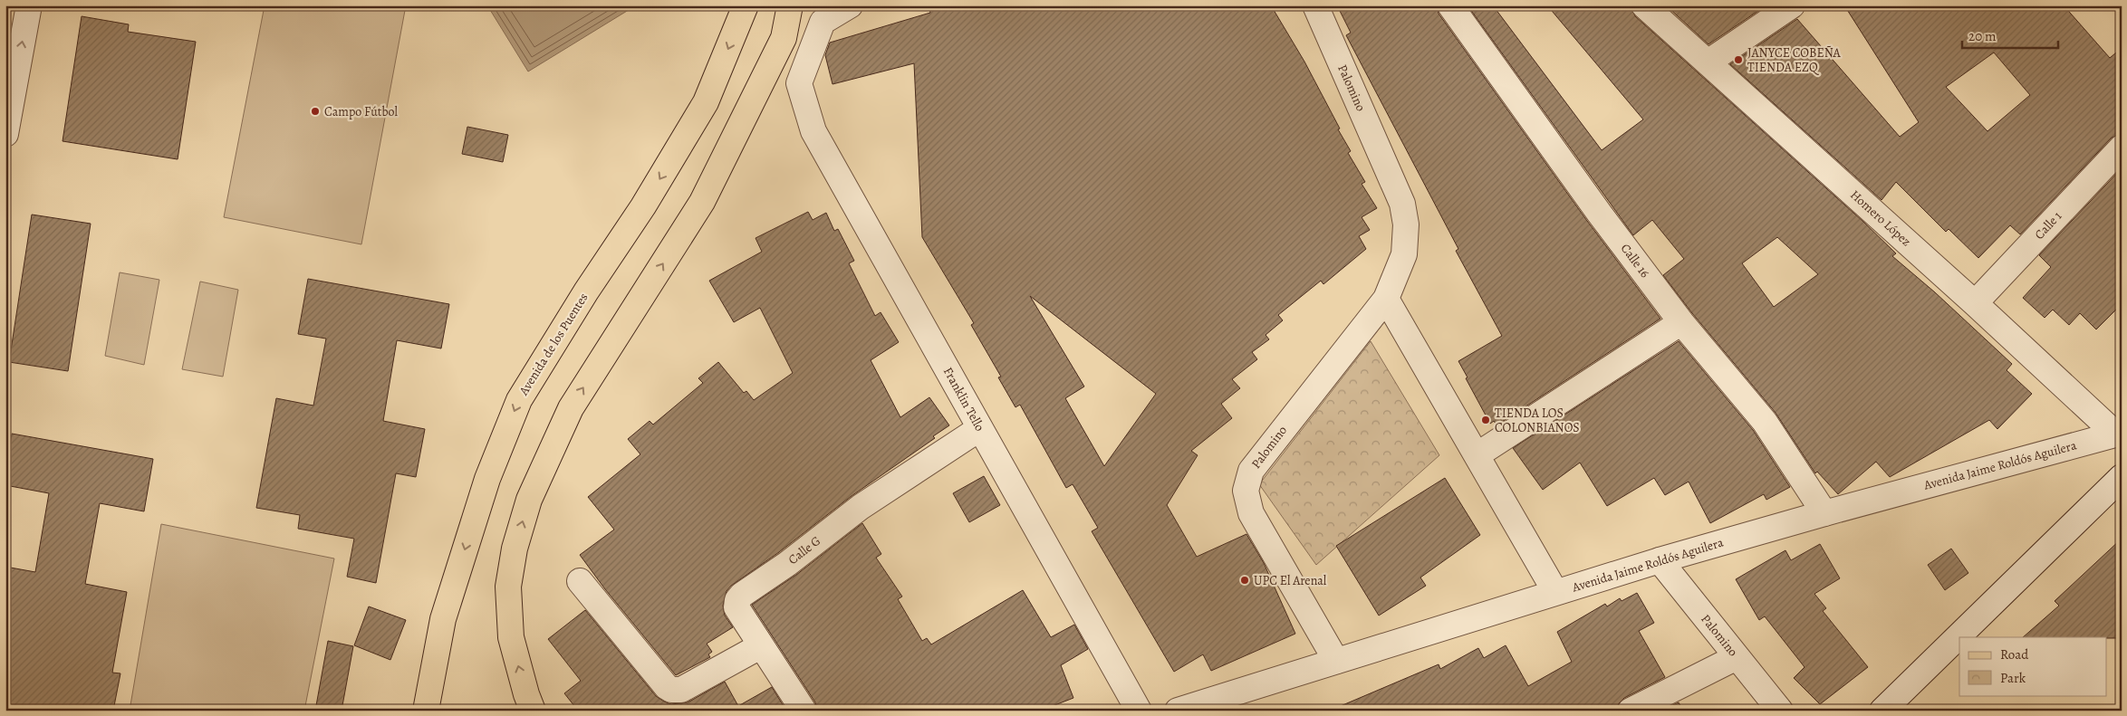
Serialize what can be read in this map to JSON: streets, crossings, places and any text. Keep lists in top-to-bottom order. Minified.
{"streets":{"main road":["Avenida de los Puentes"],"street":["Palomino","Homero López","Calle 1","Calle 16","Franklin Tello","Avenida Jaime Roldós Aguilera","Calle G"]},"crossings":[["Palomino","Avenida Jaime Roldós Aguilera"],["Homero López","Calle 1"],["Homero López","Avenida Jaime Roldós Aguilera"],["Calle 16","Avenida Jaime Roldós Aguilera"],["Franklin Tello","Calle G"]],"places":["JANYCE COBEÑA TIENDA EZQ","Campo Fútbol","TIENDA LOS COLONBIANOS","UPC El Arenal"],"legend":["Road","Park"],"scale_bar":"20 m"}
